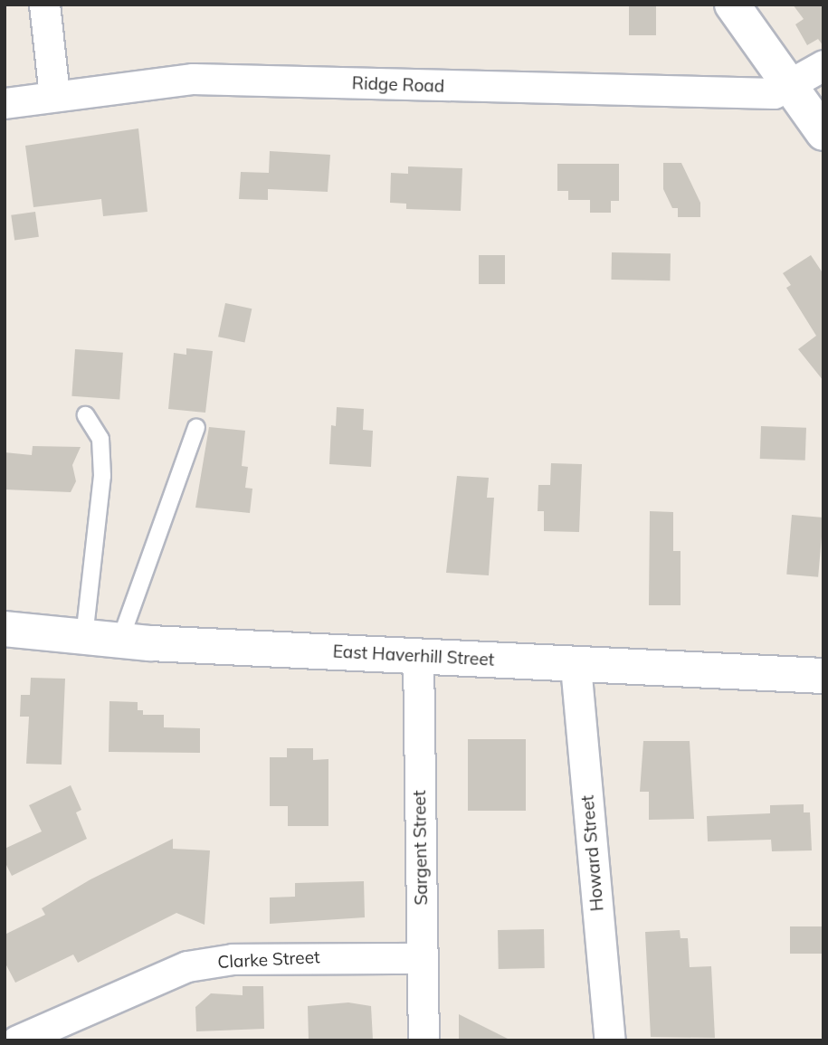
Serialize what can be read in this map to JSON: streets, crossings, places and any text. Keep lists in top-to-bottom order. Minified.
{"streets":{"main road":["East Haverhill Street"],"street":["Ridge Road","Sargent Street","Howard Street","Clarke Street"]},"crossings":[["East Haverhill Street","Sargent Street"],["East Haverhill Street","Howard Street"],["Sargent Street","Clarke Street"]]}
